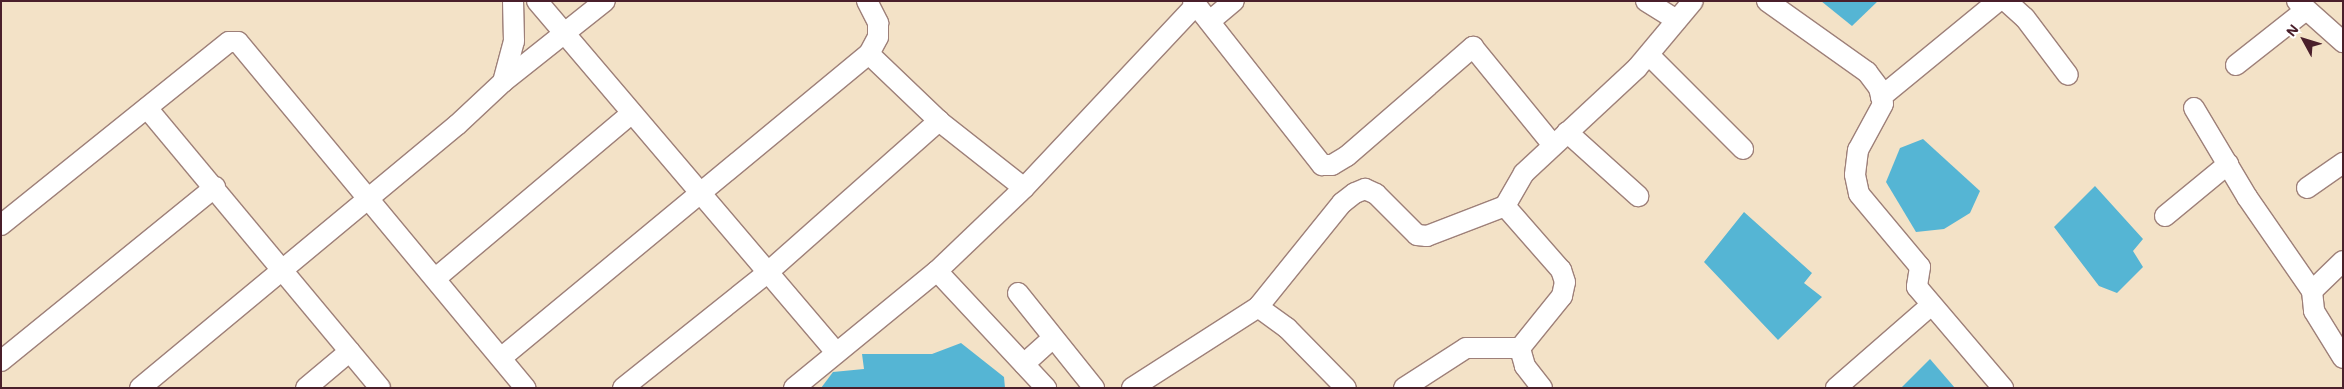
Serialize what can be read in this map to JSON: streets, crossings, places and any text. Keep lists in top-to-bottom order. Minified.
{"north":"top left"}
